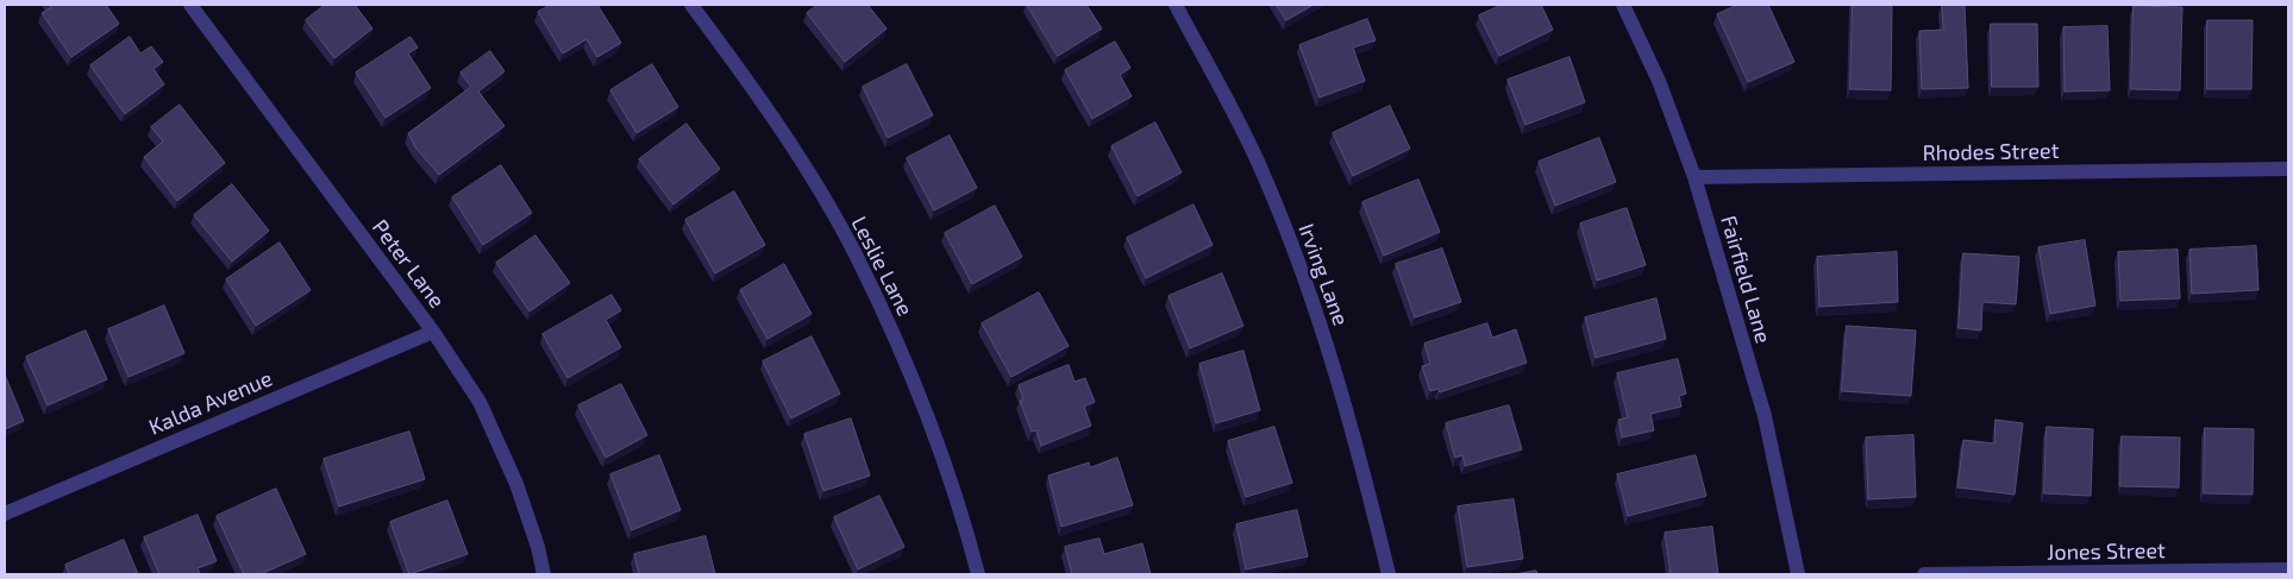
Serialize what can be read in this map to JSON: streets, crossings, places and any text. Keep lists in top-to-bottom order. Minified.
{"streets":{"street":["Rhodes Street","Peter Lane","Leslie Lane","Irving Lane","Fairfield Lane","Kalda Avenue","Jones Street"]},"crossings":[["Rhodes Street","Fairfield Lane"],["Peter Lane","Kalda Avenue"]]}
